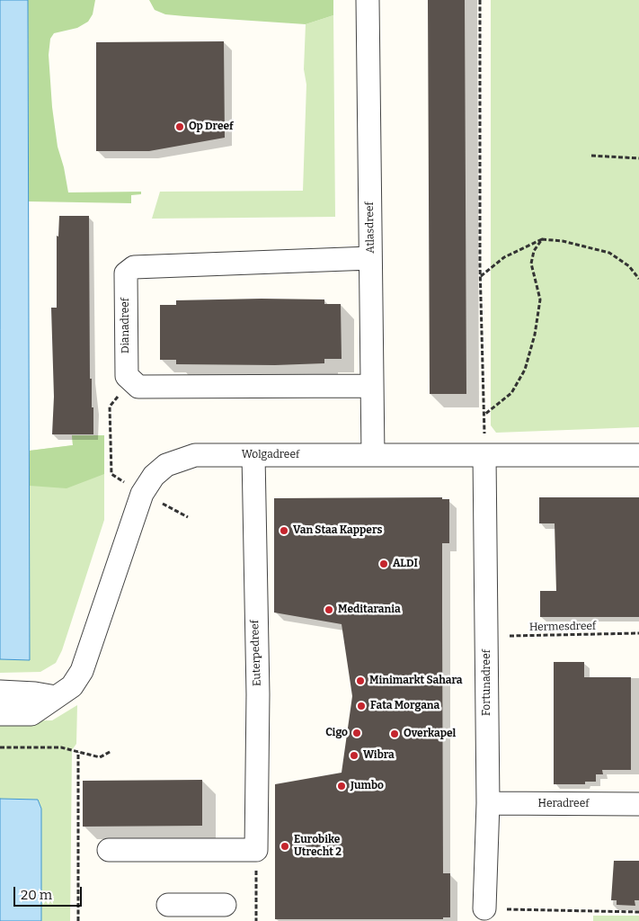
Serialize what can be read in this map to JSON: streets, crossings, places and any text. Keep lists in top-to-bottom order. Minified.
{"streets":{"street":["Atlasdreef","Dianadreef","Wolgadreef","Euterpedreef","Fortunadreef","Heradreef"],"path":["Hermesdreef"]},"crossings":[["Atlasdreef","Dianadreef"],["Atlasdreef","Wolgadreef"],["Wolgadreef","Euterpedreef"],["Wolgadreef","Fortunadreef"],["Hermesdreef","Fortunadreef"],["Fortunadreef","Heradreef"]],"places":["Op Dreef","Van Staa Kappers","ALDI","Meditarania","Minimarkt Sahara","Fata Morgana","Cigo","Overkapel","Wibra","Jumbo","Eurobike Utrecht 2"],"scale_bar":"20 m"}
